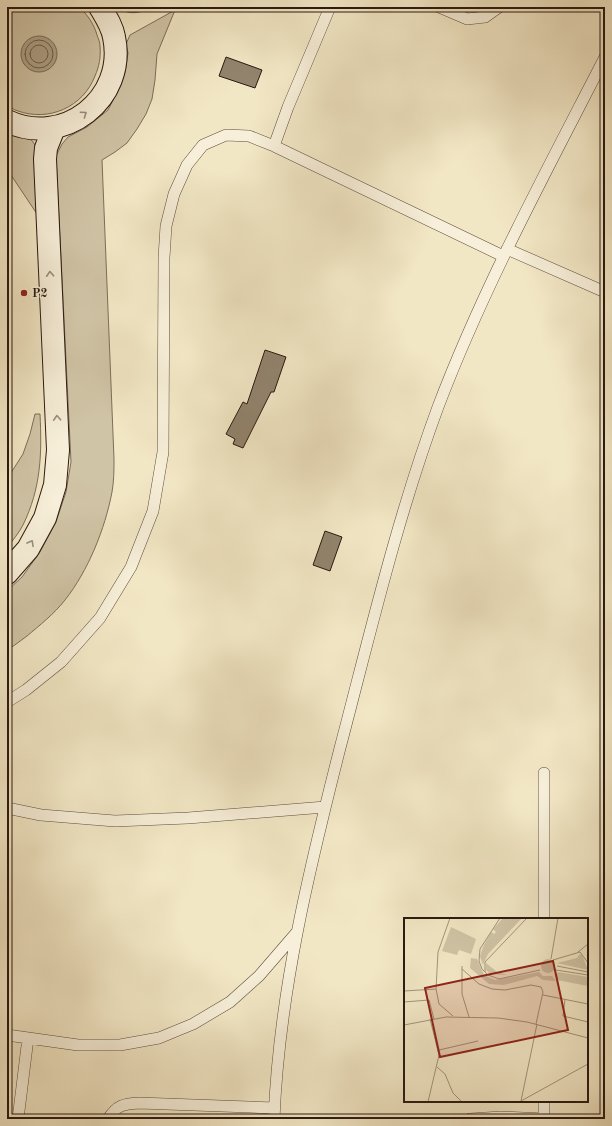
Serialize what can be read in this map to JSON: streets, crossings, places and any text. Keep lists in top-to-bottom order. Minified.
{"places":["P2"]}
